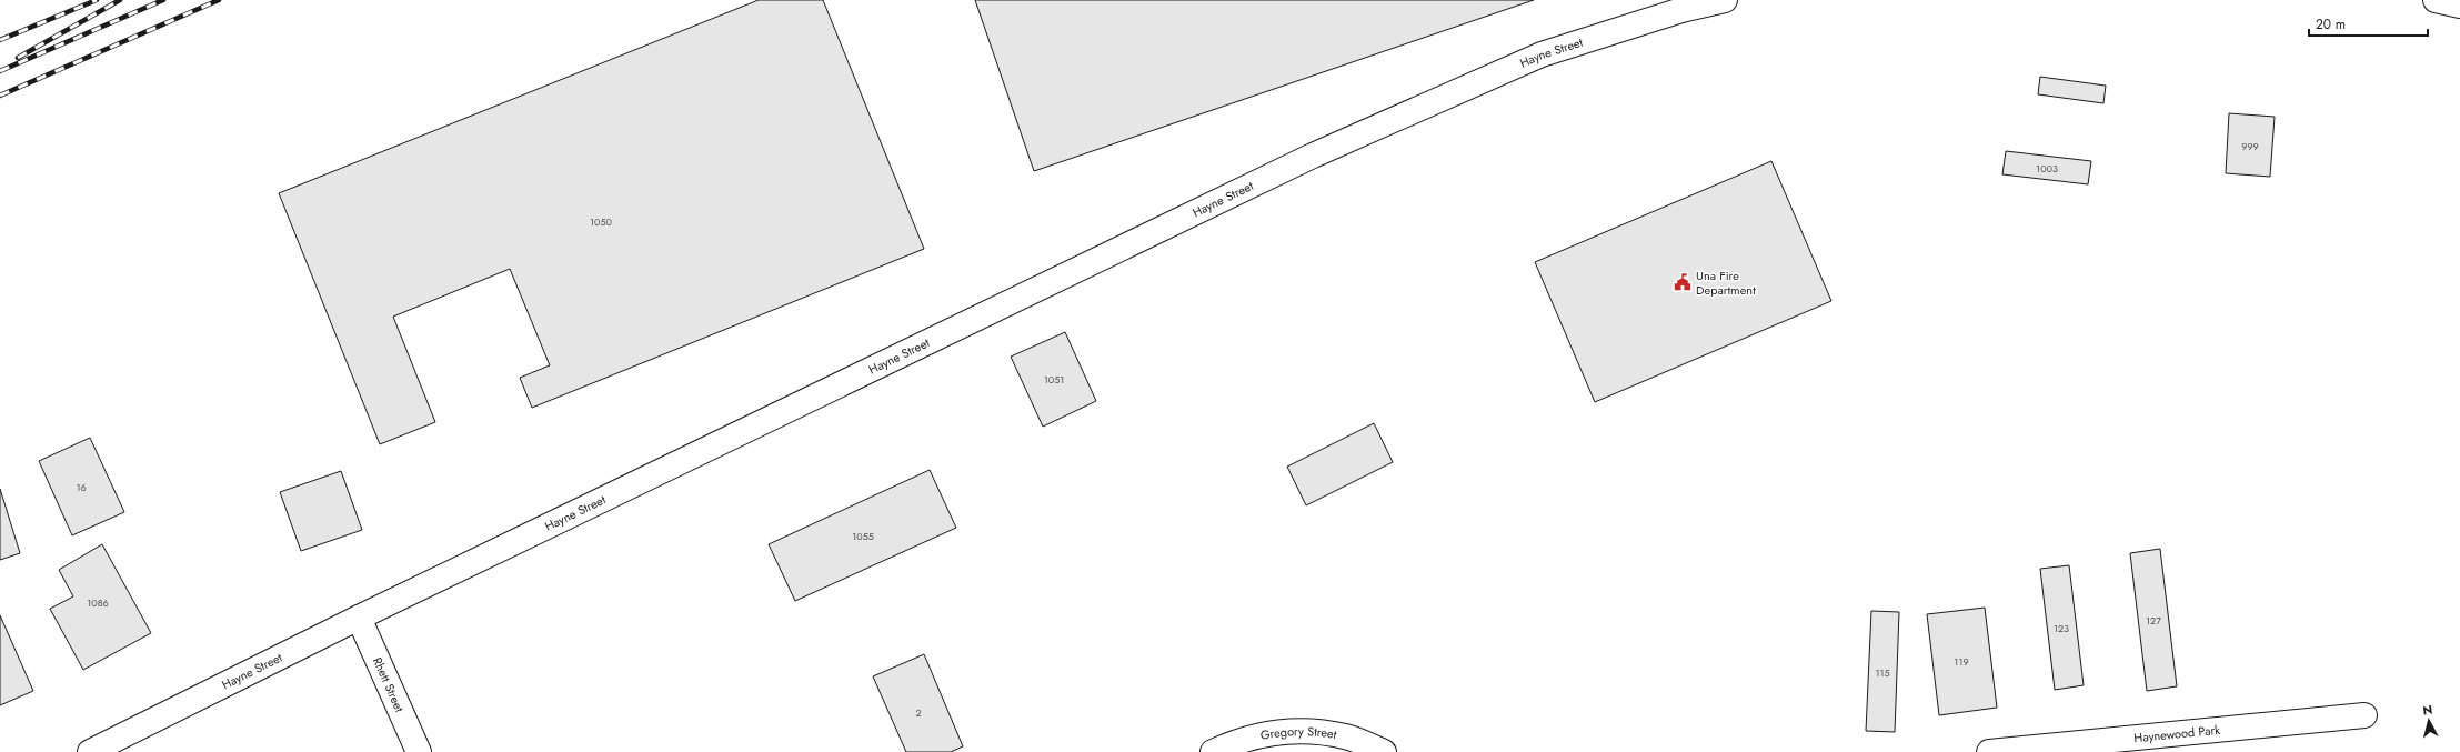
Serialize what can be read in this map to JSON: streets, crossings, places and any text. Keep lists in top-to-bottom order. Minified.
{"streets":{"street":["Hayne Street","Rhett Street","Haynewood Park","Gregory Street"]},"crossings":[["Hayne Street","Rhett Street"]],"places":{"public building":["Una Fire Department"]},"house_numbers":["999","1003","1050","1051","16","1055","1086","127","123","119","115","2"],"scale_bar":"20 m","north":"top"}
